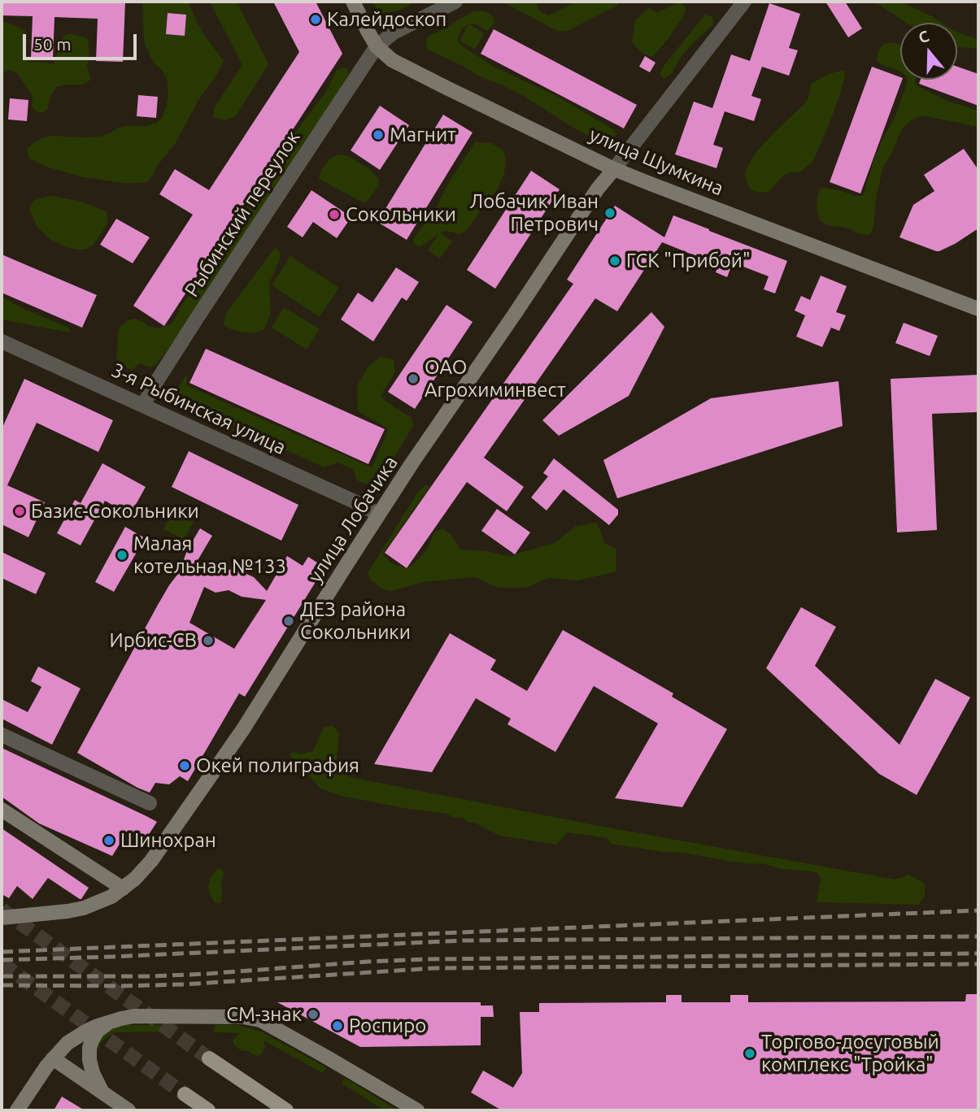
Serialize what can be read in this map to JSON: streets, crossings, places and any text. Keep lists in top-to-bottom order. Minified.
{"streets":{"street":["улица Шумкина","Рыбинский переулок","3-я Рыбинская улица","улица Лобачика"]},"crossings":[["улица Шумкина","Рыбинский переулок"],["улица Шумкина","улица Лобачика"],["Рыбинский переулок","3-я Рыбинская улица"],["3-я Рыбинская улица","улица Лобачика"]],"places":["Калейдоскоп","Магнит","Лобачик Иван Петрович","Сокольники","ГСК \"Прибой\"","ОАО Агрохиминвест","Базис-Сокольники","Малая котельная №133","ДЕЗ района Сокольники","Ирбис-СВ","Окей полиграфия","Шинохран","СМ-знак","Роспиро","Торгово-досуговый комплекс \"Тройка\""],"scale_bar":"50 m","north":"top"}
